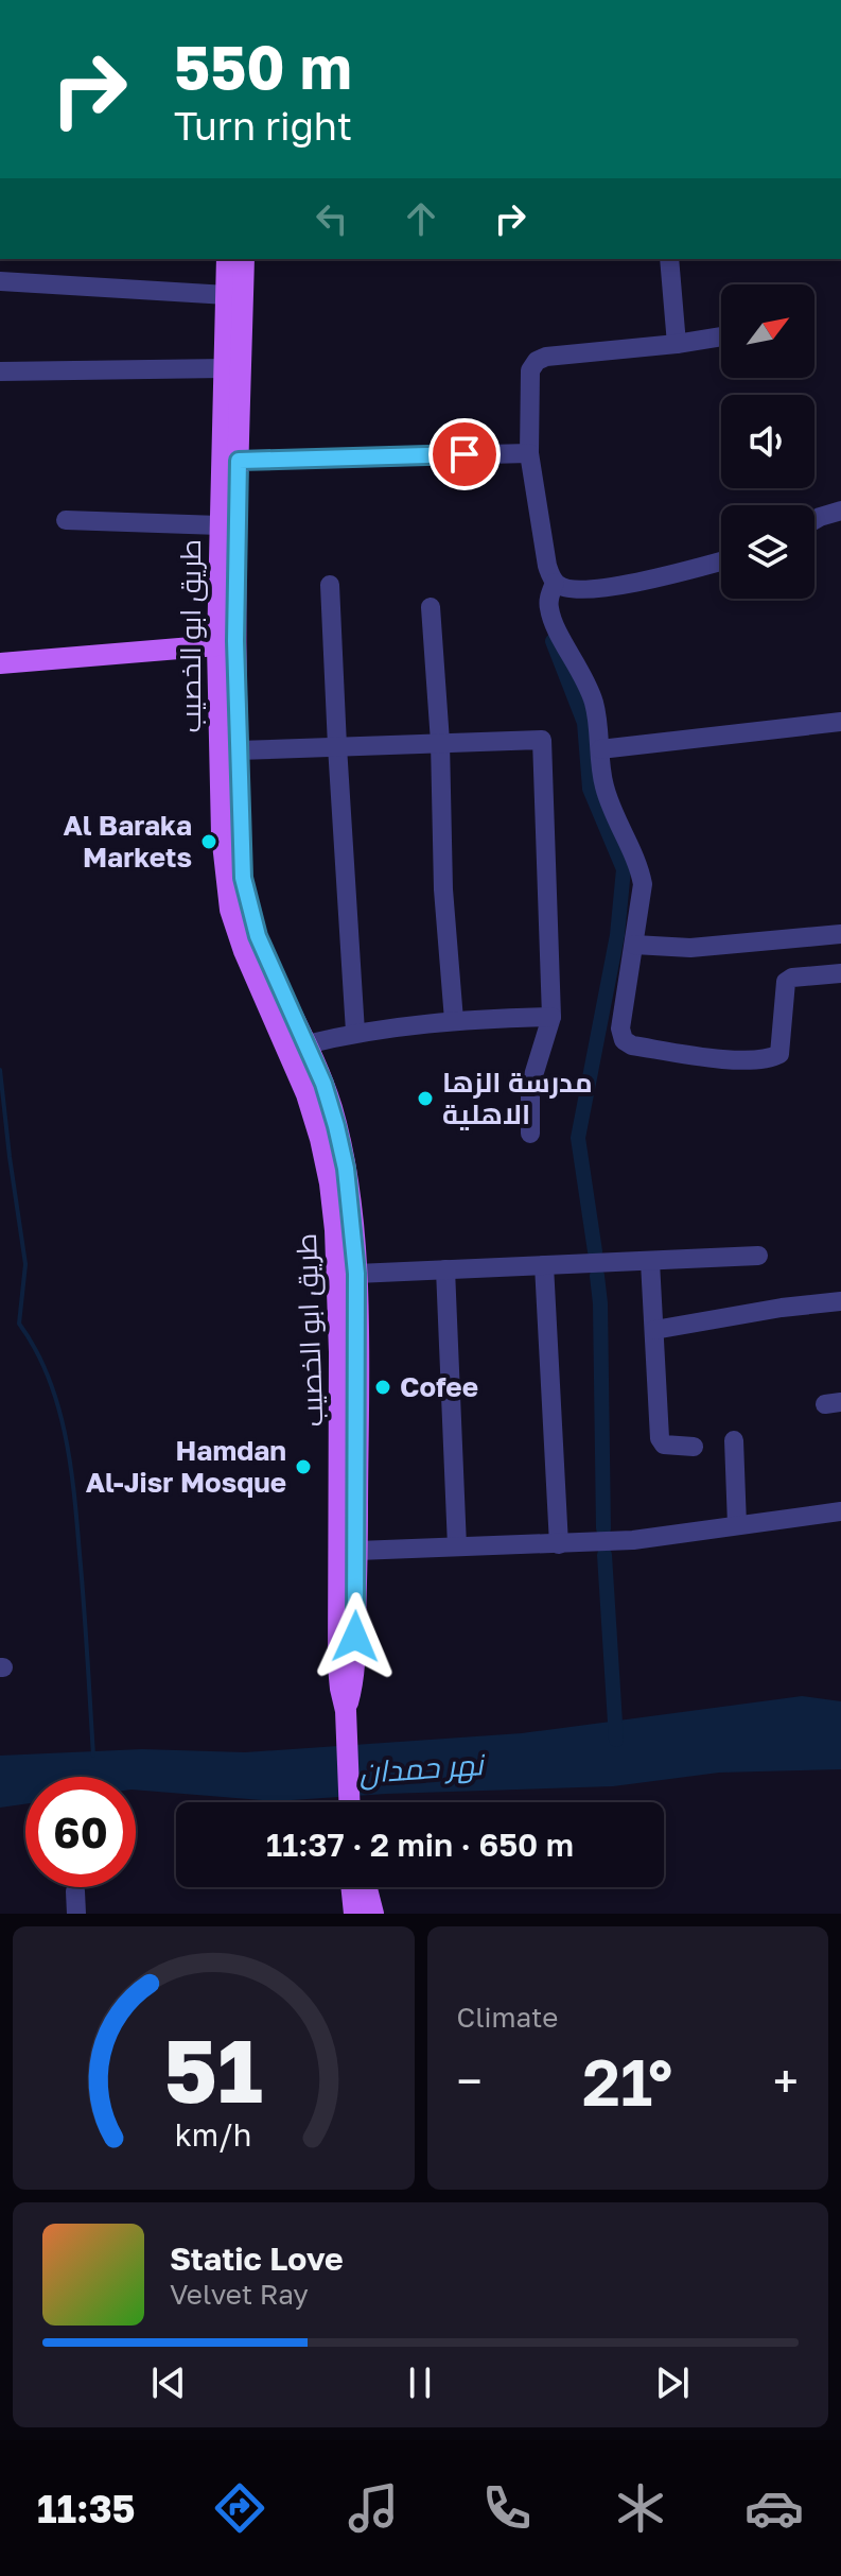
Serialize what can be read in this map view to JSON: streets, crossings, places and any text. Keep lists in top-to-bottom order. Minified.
{"streets":{"main road":["طريق ابو الخصيب"]},"water":["نهر حمدان"],"places":["Al Baraka Markets","مدرسة الزها الاهلية","Cofee","Hamdan Al-Jisr Mosque"],"north":"top right","page":{"turn":["550 m","Turn right"],"limit":"60","trip":"11:37 · 2 min · 650 m","tile":"Climate","heat":["−","21°","+"],"song":["Static Love","Velvet Ray"],"tabs":"11:35","gauge":["51","km/h"]}}
